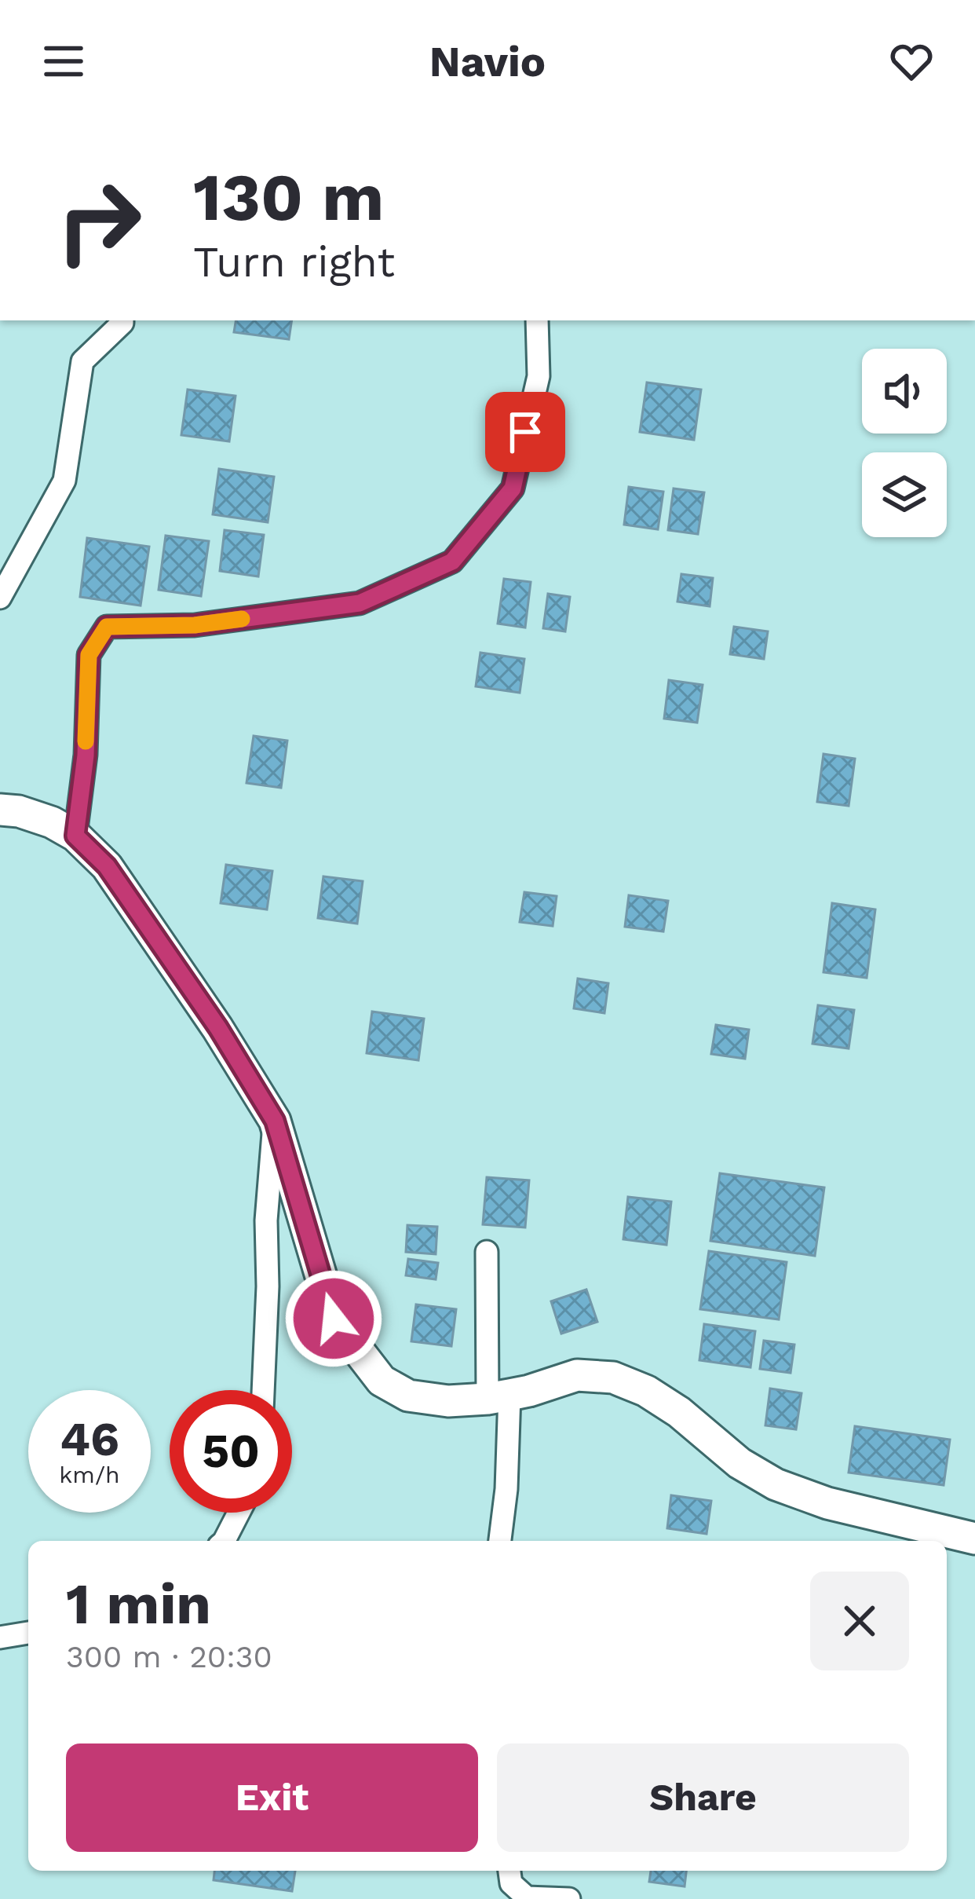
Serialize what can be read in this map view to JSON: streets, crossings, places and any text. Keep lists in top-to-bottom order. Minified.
{"page":{"header":"Navio","turn":["130 m","Turn right"],"speed":"46 km/h","limit":"50","heading":["1 min","300 m · 20:30"],"buttons":["Exit","Share"]}}
